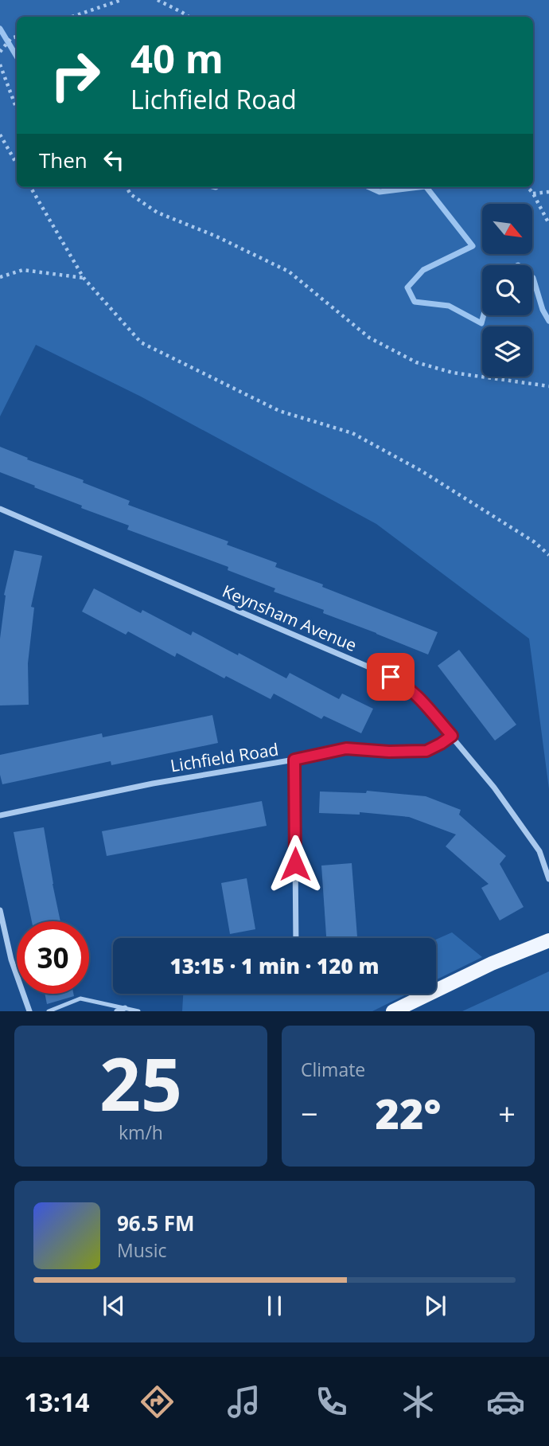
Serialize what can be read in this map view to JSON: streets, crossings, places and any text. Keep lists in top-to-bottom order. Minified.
{"streets":{"street":["Keynsham Avenue","Lichfield Road"]},"crossings":[["Keynsham Avenue","Lichfield Road"]],"north":"bottom right","page":{"turn":["40 m","Lichfield Road"],"then":"Then","limit":"30","trip":"13:15 · 1 min · 120 m","tile":[["25","km/h"],"Climate"],"heat":["−","22°","+"],"song":["96.5 FM","Music"],"tabs":"13:14"}}
